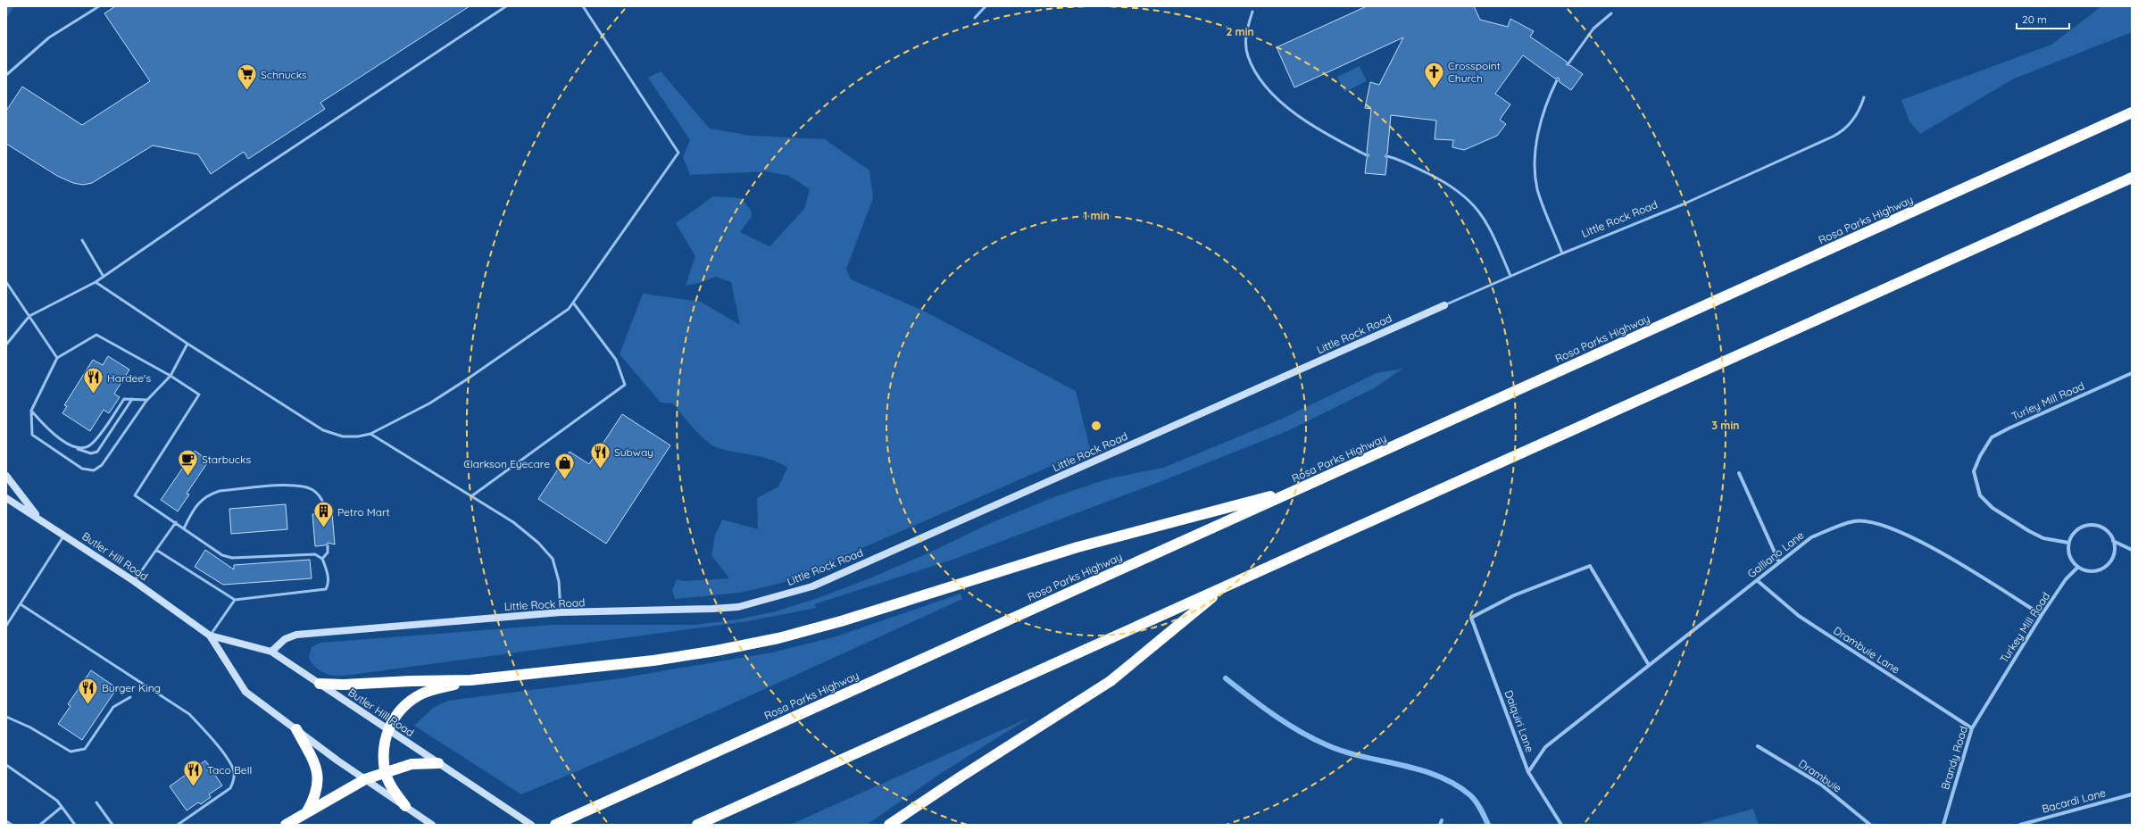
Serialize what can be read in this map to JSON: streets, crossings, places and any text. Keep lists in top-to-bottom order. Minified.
{"streets":{"highway":["Rosa Parks Highway"],"street":["Little Rock Road","Turley Mill Road","Galliano Lane","Butler Hill Road","Turkey Mill Road","Drambuie Lane","Daiquiri Lane","Brandy Road","Drambuie","Bacardi Lane"]},"crossings":[["Little Rock Road","Butler Hill Road"],["Turley Mill Road","Turkey Mill Road"],["Galliano Lane","Turkey Mill Road"],["Galliano Lane","Drambuie Lane"],["Galliano Lane","Daiquiri Lane"],["Turkey Mill Road","Brandy Road"],["Drambuie Lane","Brandy Road"]],"places":{"church":["Crosspoint Church"],"supermarket":["Schnucks"],"restaurant":["Hardee's","Subway","Burger King","Taco Bell"],"cafe":["Starbucks"],"shop":["Clarkson Eyecare"],"building":["Petro Mart"]},"scale_bar":"20 m","rings":["2 min","1 min","3 min"]}
